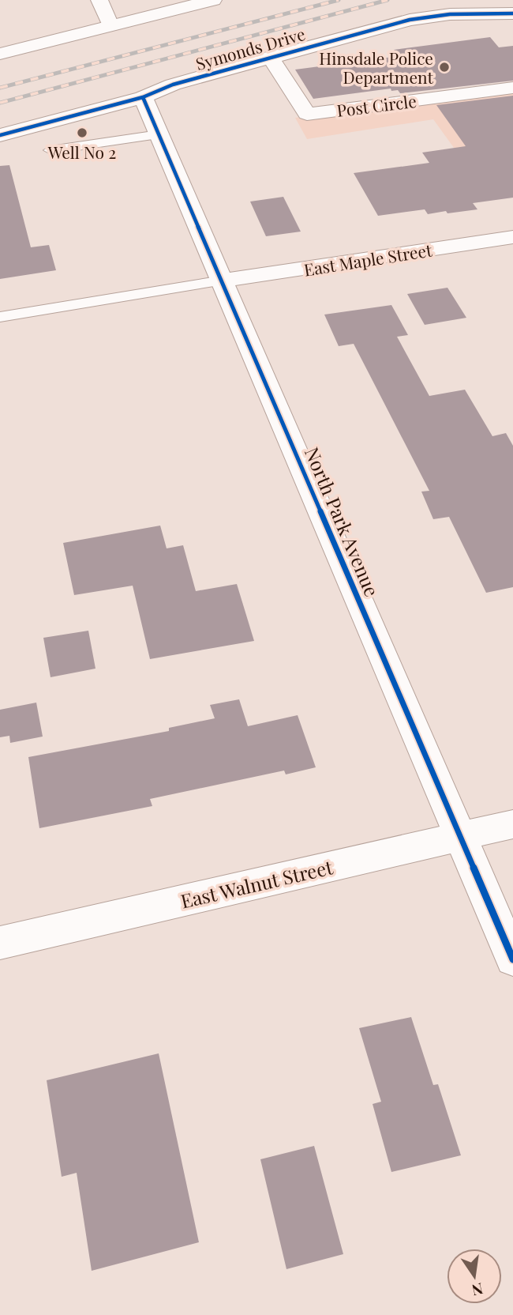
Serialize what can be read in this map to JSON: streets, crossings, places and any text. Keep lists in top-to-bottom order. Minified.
{"streets":{"street":["Symonds Drive","Post Circle","East Maple Street","North Park Avenue","East Walnut Street"]},"crossings":[["Symonds Drive","Post Circle"],["Symonds Drive","North Park Avenue"],["East Maple Street","North Park Avenue"],["North Park Avenue","East Walnut Street"]],"places":["Hinsdale Police Department","Well No 2"],"north":"bottom"}
